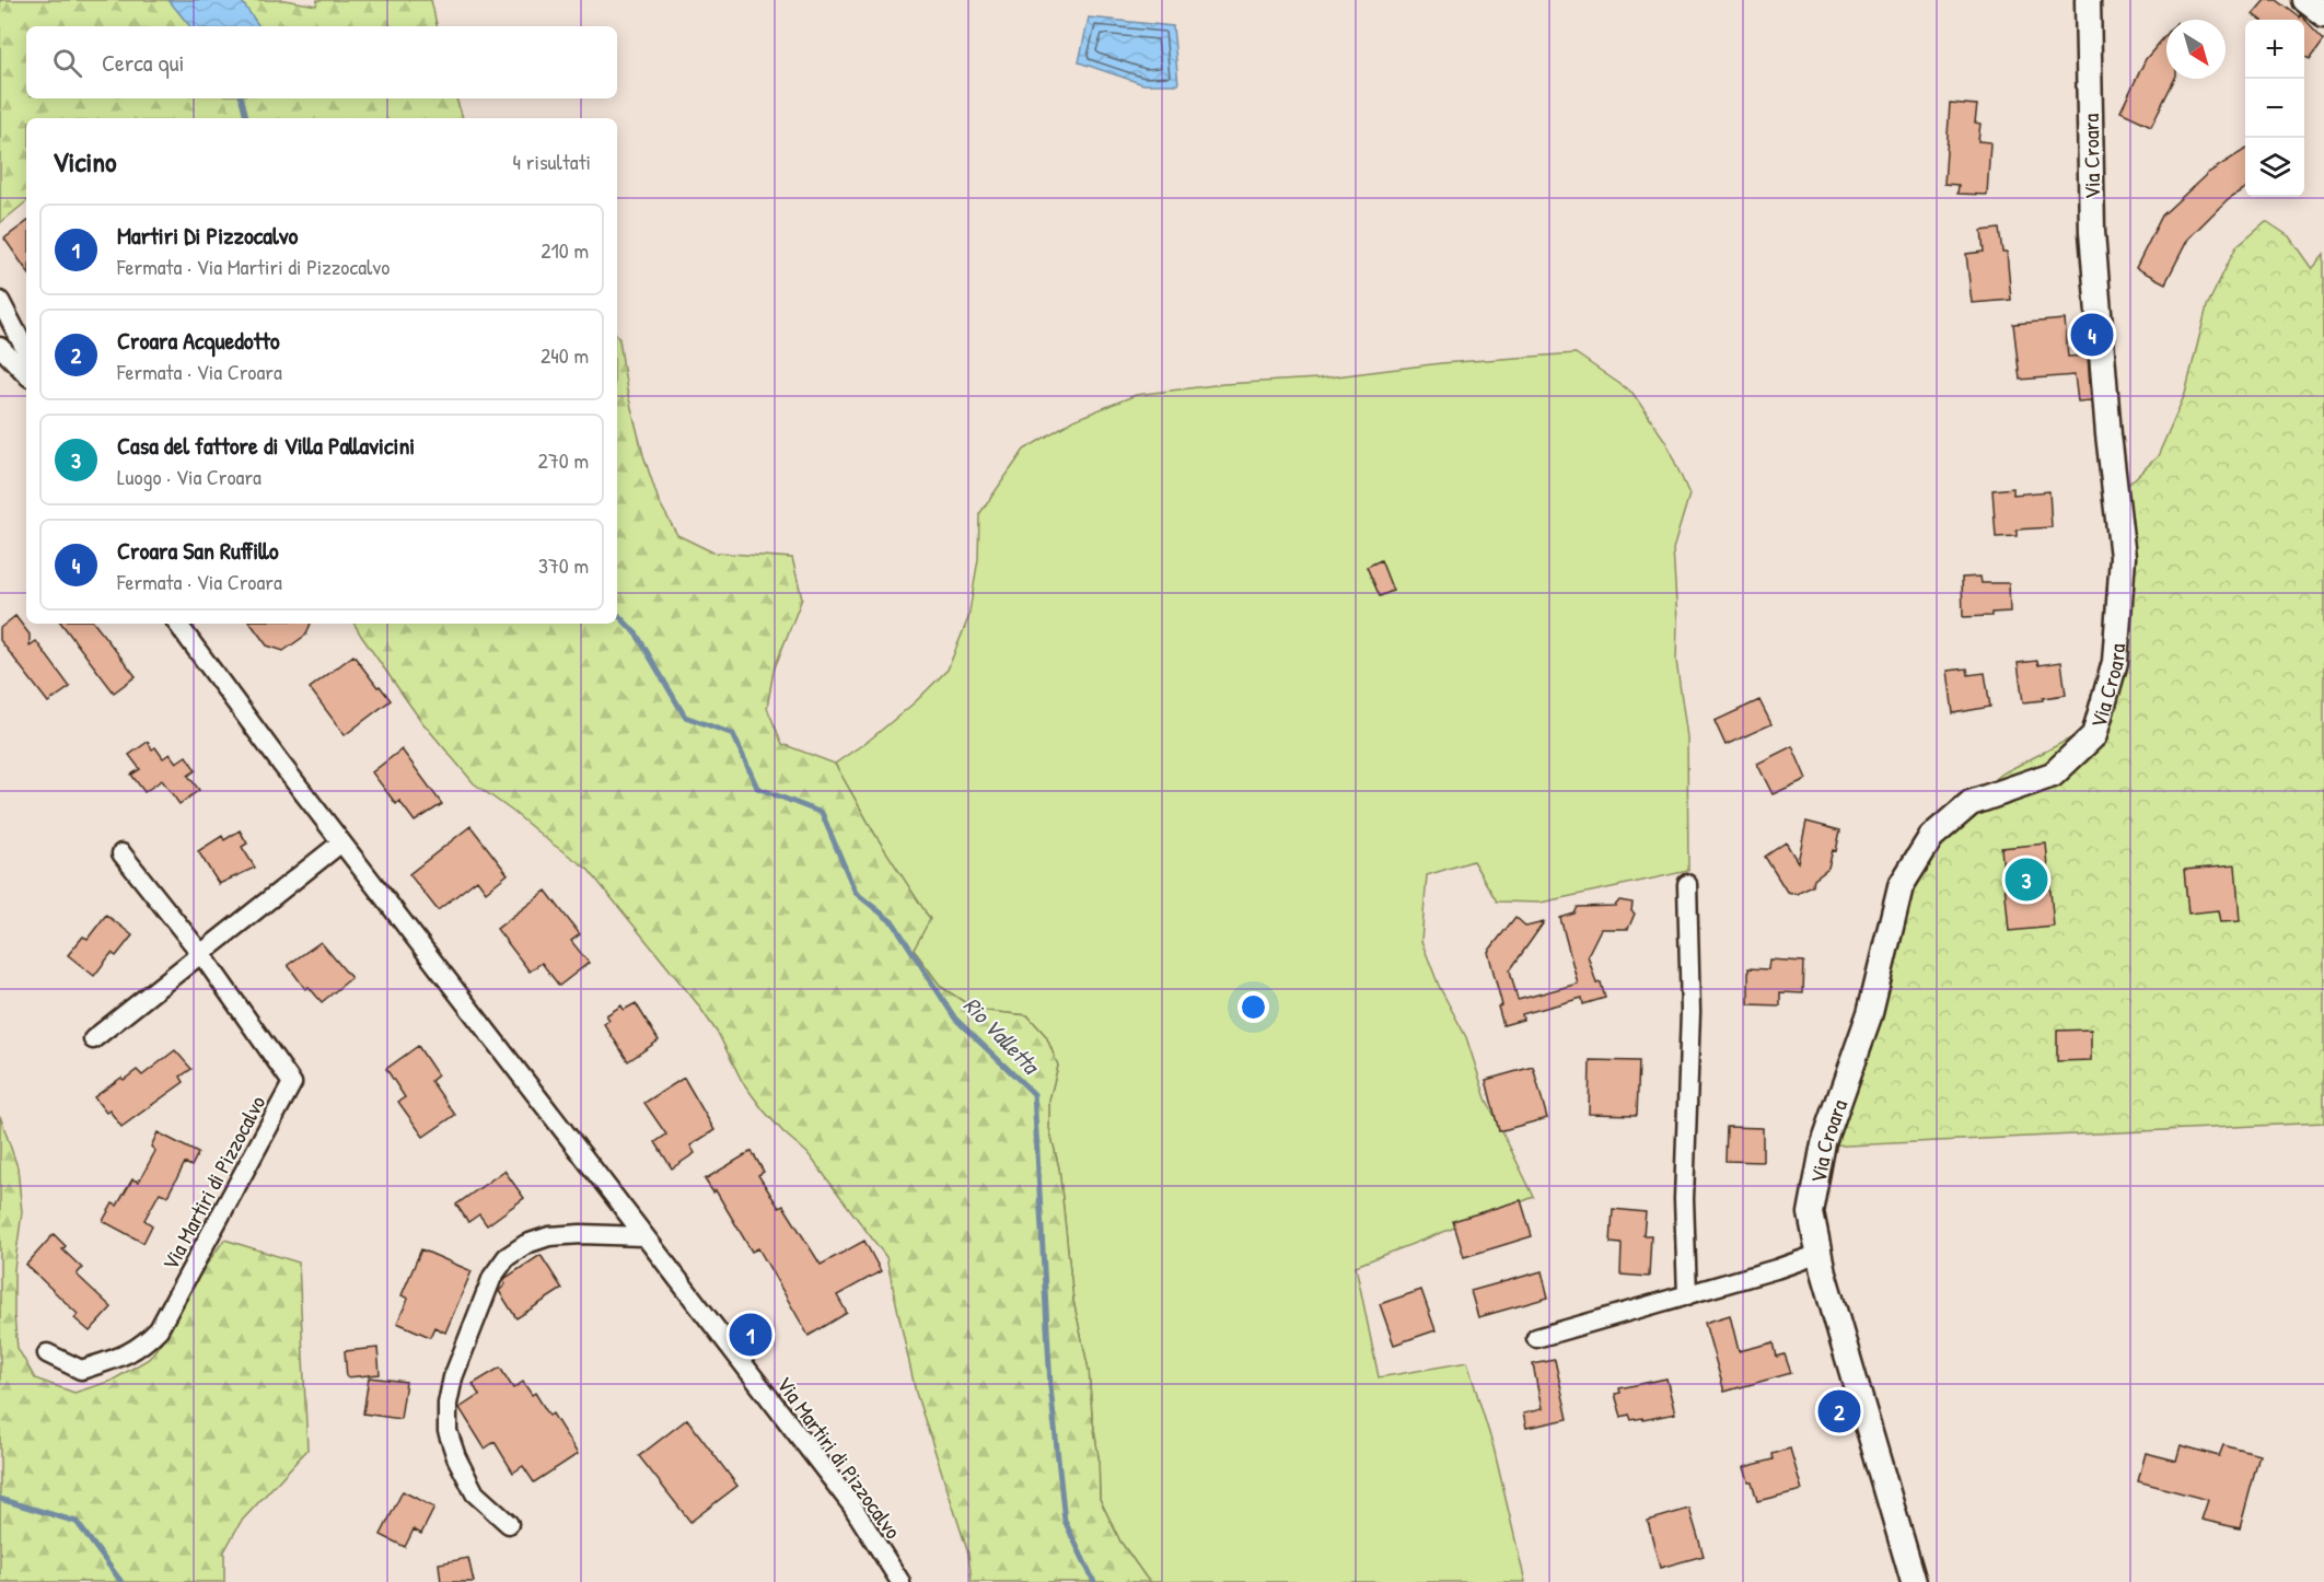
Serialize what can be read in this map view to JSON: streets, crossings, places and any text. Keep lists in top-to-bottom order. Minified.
{"streets":{"street":["Via Croara","Via Martiri di Pizzocalvo"]},"water":["Rio Valletta"],"north":"bottom right","page":{"map_buttons":["+","−"],"search":"Cerca qui","heading":["Vicino","4 risultati"],"list":[{"mark":"1","name":"Martiri Di Pizzocalvo","note":"Fermata · Via Martiri di Pizzocalvo","value":"210 m"},{"mark":"2","name":"Croara Acquedotto","note":"Fermata · Via Croara","value":"240 m"},{"mark":"3","name":"Casa del fattore di Villa Pallavicini","note":"Luogo · Via Croara","value":"270 m"},{"mark":"4","name":"Croara San Ruffillo","note":"Fermata · Via Croara","value":"370 m"}],"pins":["4","3","1","2"]}}
